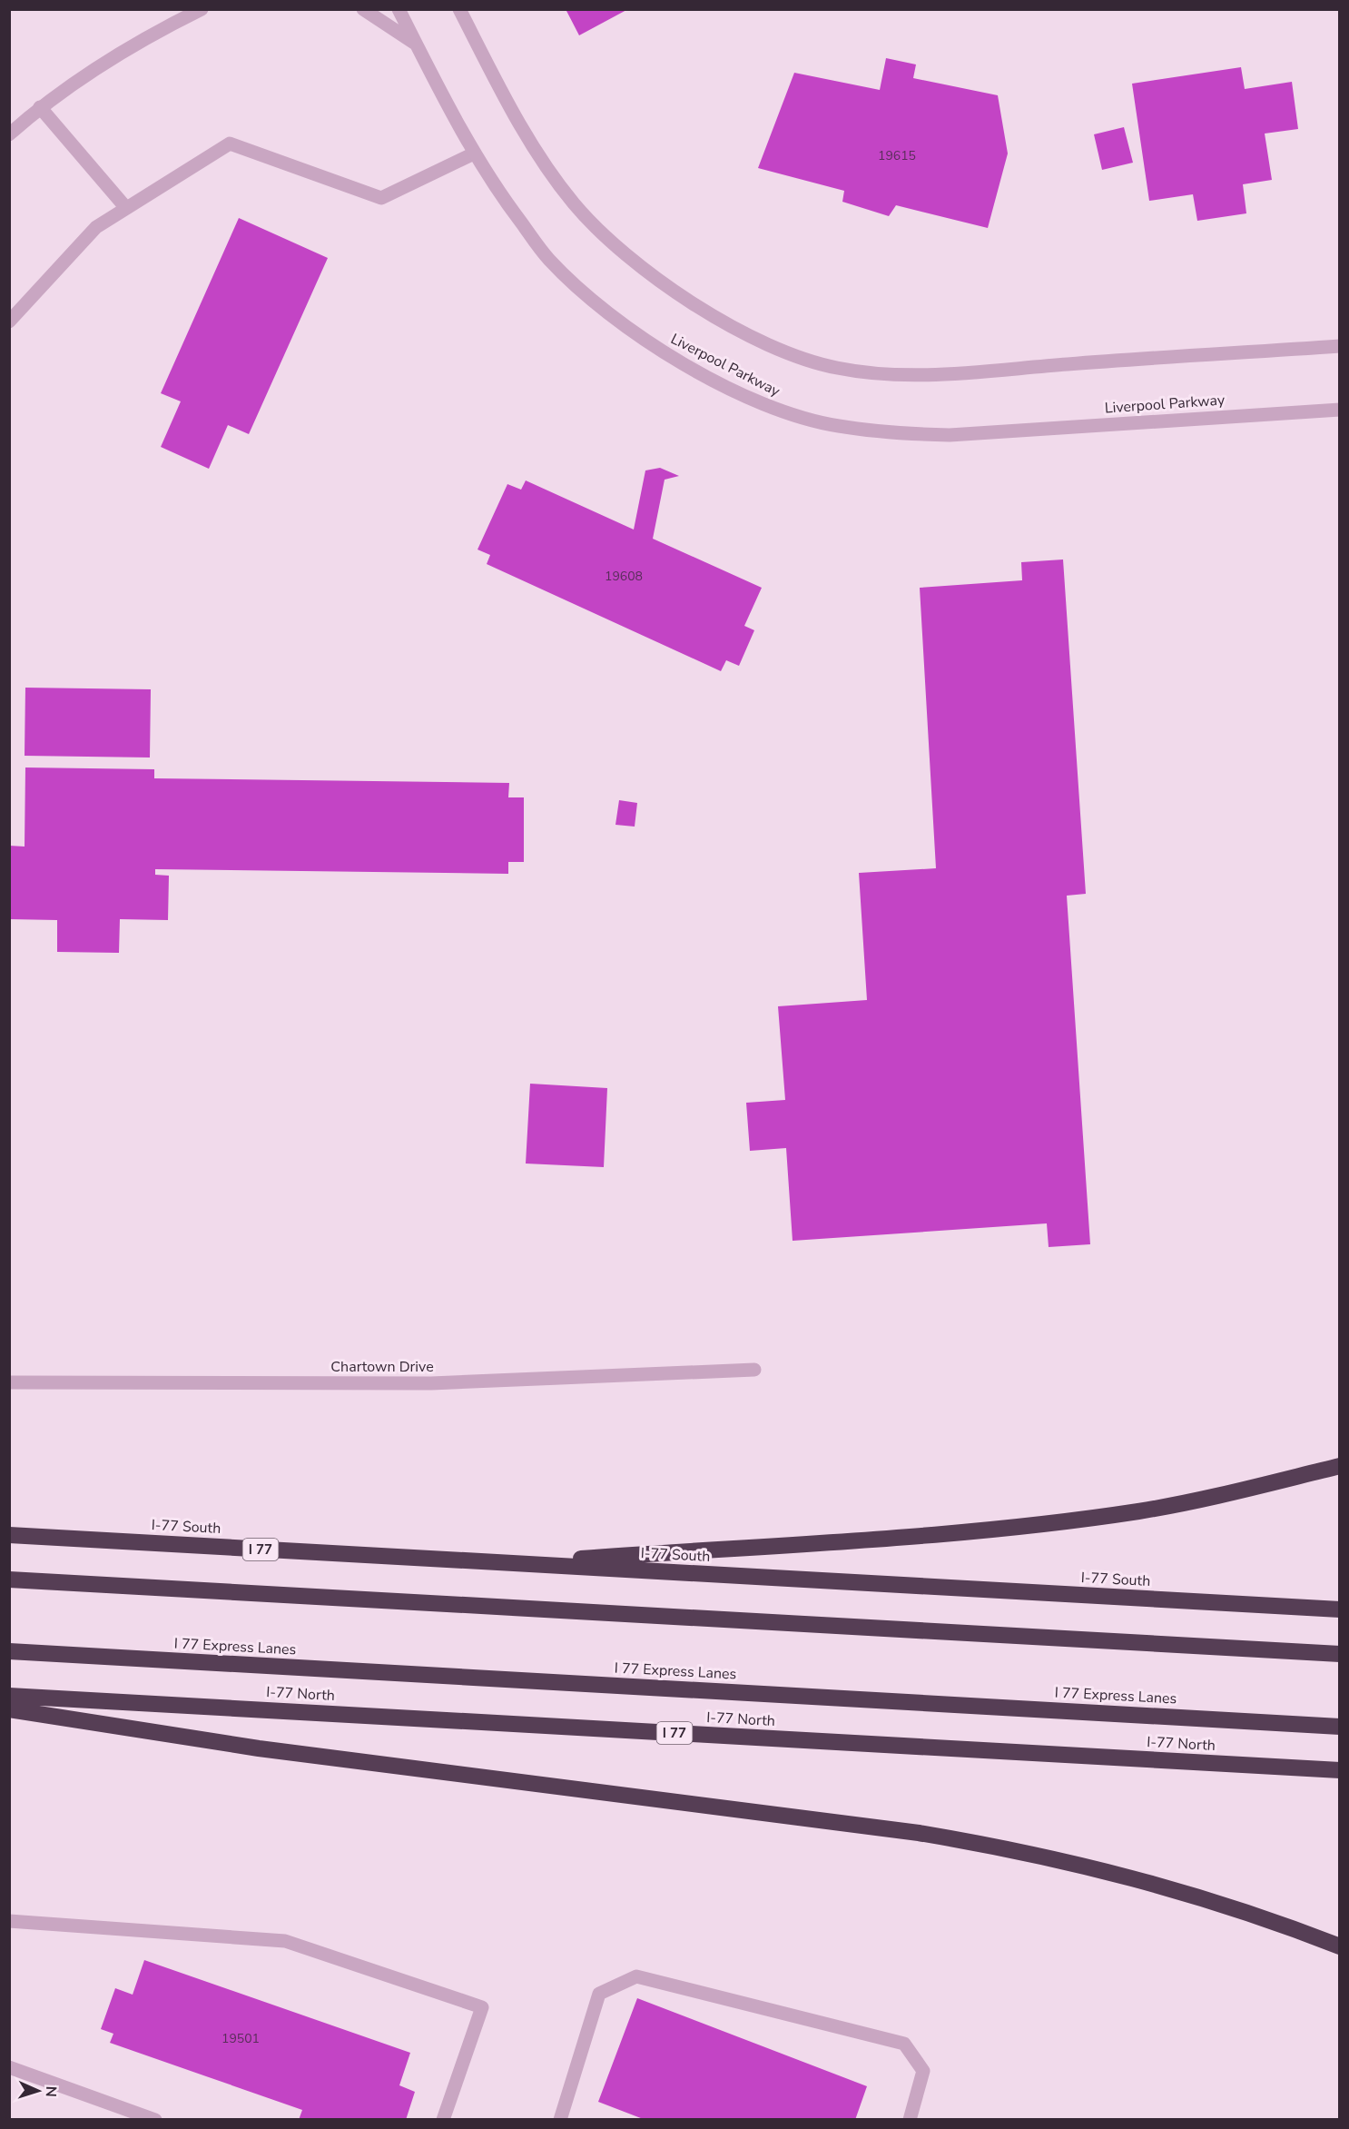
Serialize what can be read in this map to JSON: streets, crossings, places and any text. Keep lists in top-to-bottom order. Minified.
{"streets":{"highway":["I-77 South","I 77","I 77 Express Lanes","I-77 North"],"street":["Liverpool Parkway","Chartown Drive"]},"house_numbers":["19615","19608","19501"],"north":"right"}
